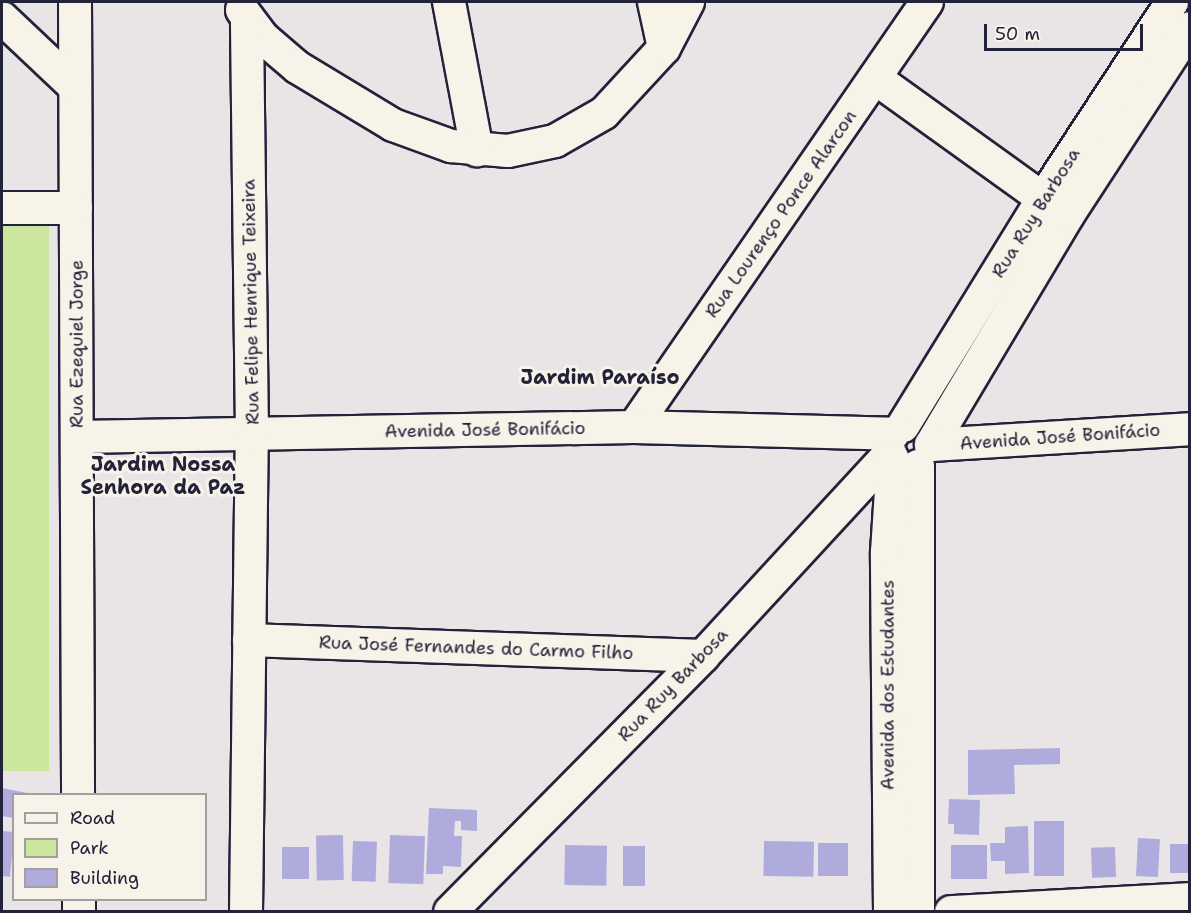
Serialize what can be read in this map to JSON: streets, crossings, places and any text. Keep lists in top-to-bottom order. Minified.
{"streets":{"street":["Rua Ruy Barbosa","Rua Lourenço Ponce Alarcon","Rua Felipe Henrique Teixeira","Rua Ezequiel Jorge","Avenida José Bonifácio","Rua José Fernandes do Carmo Filho","Avenida dos Estudantes"]},"crossings":[["Rua Ruy Barbosa","Avenida José Bonifácio"],["Rua Ruy Barbosa","Rua José Fernandes do Carmo Filho"],["Rua Ruy Barbosa","Avenida dos Estudantes"],["Rua Lourenço Ponce Alarcon","Avenida José Bonifácio"],["Rua Felipe Henrique Teixeira","Avenida José Bonifácio"],["Rua Felipe Henrique Teixeira","Rua José Fernandes do Carmo Filho"],["Rua Ezequiel Jorge","Avenida José Bonifácio"],["Avenida José Bonifácio","Avenida dos Estudantes"]],"districts":["Jardim Paraíso","Jardim Nossa Senhora da Paz"],"legend":["Road","Park","Building"],"scale_bar":"50 m"}
